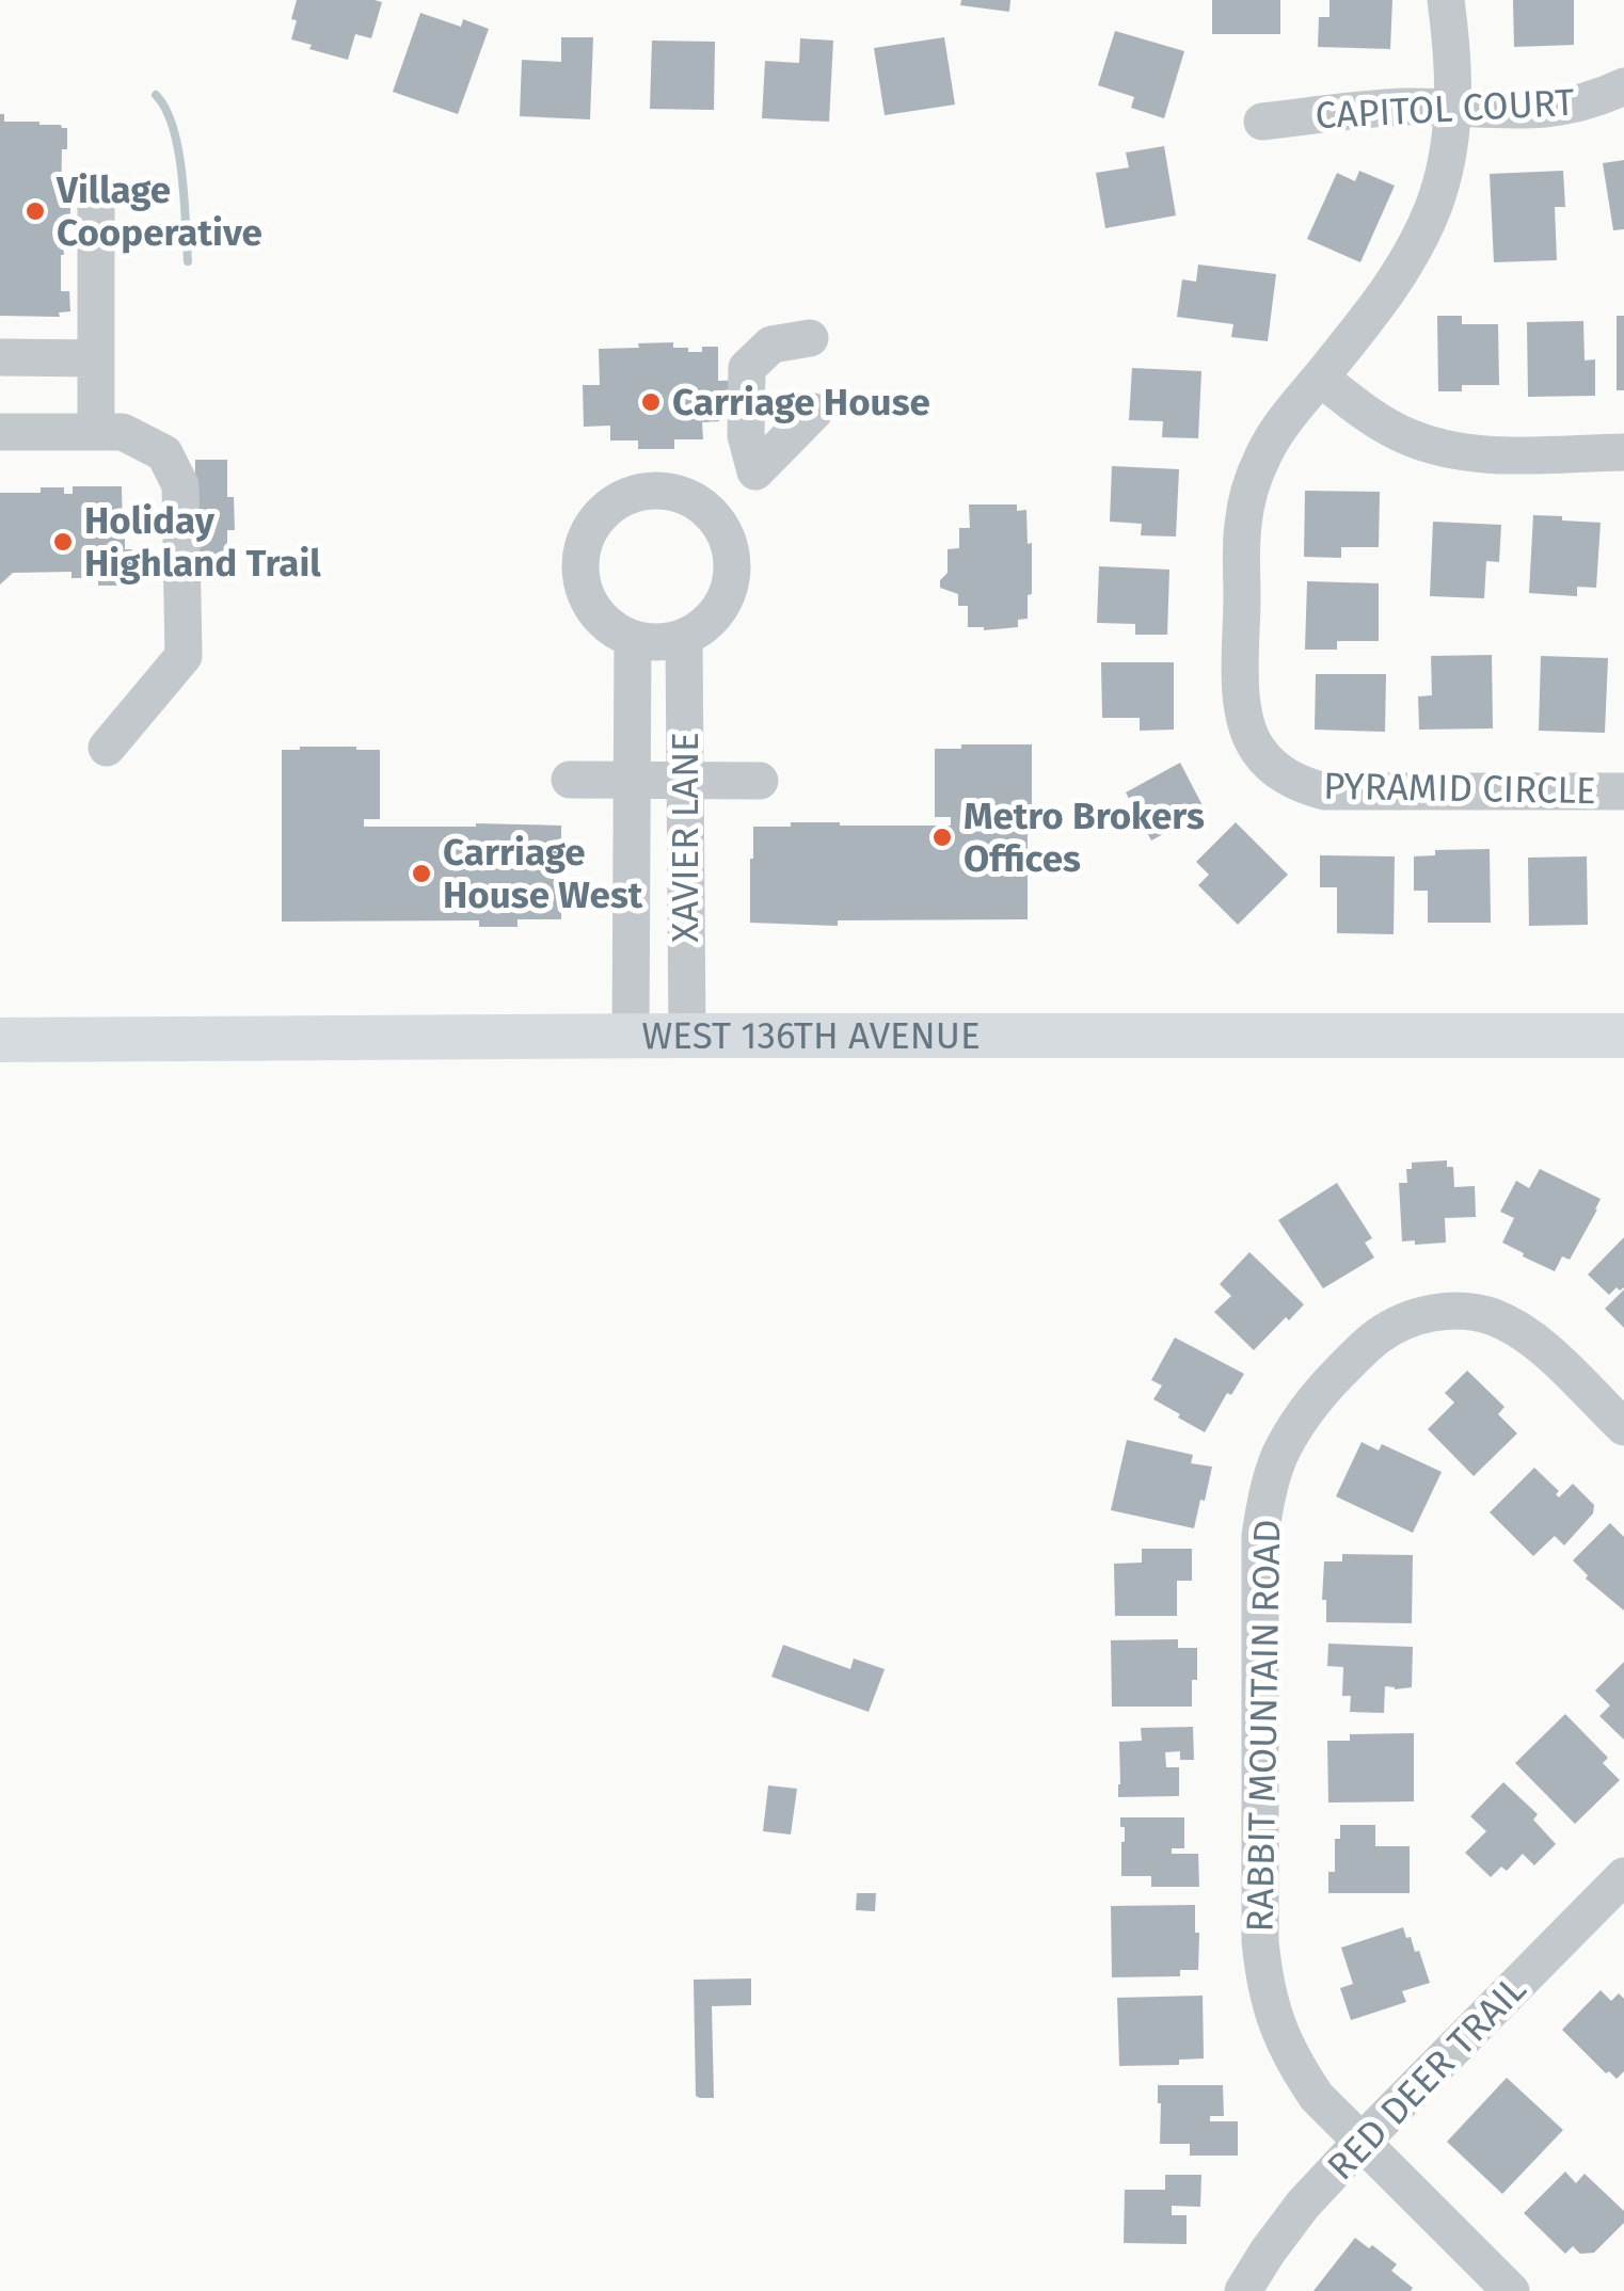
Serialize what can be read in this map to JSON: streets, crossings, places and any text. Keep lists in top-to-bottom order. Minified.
{"streets":{"main road":["WEST 136TH AVENUE"],"street":["CAPITOL COURT","PYRAMID CIRCLE","XAVIER LANE","RABBIT MOUNTAIN ROAD","RED DEER TRAIL"]},"crossings":[["CAPITOL COURT","PYRAMID CIRCLE"],["XAVIER LANE","WEST 136TH AVENUE"],["RABBIT MOUNTAIN ROAD","RED DEER TRAIL"]],"places":["Village Cooperative","Carriage House","Holiday Highland Trail","Metro Brokers Offices","Carriage House West"]}
